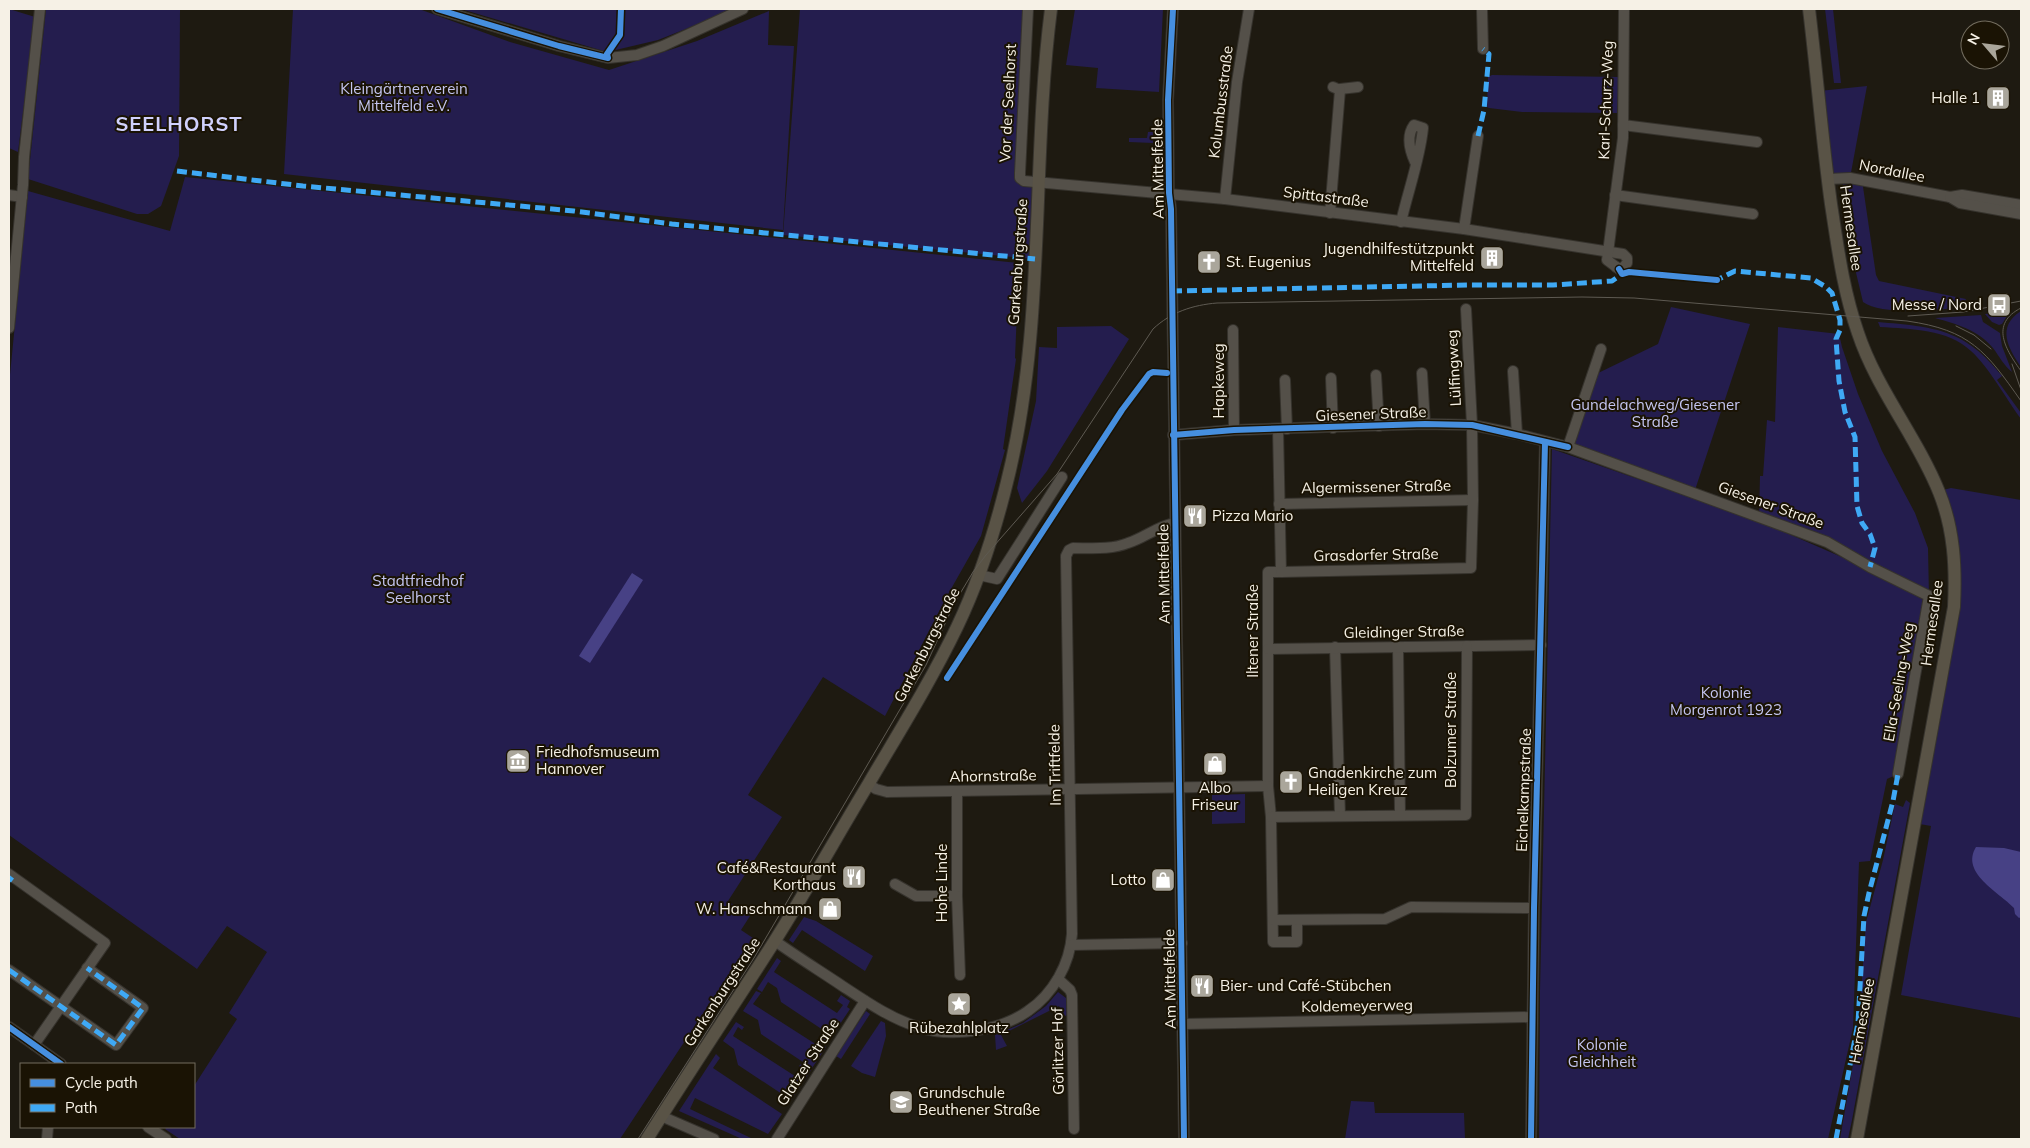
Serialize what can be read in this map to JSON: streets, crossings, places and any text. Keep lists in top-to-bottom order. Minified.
{"streets":{"main road":["Hermesallee","Garkenburgstraße"],"street":["Karl-Schurz-Weg","Kolumbusstraße","Vor der Seelhorst","Am Mittelfelde","Nordallee","Spittastraße","Lülfingweg","Hapkeweg","Giesener Straße","Algermissener Straße","Grasdorfer Straße","Iltener Straße","Gleidinger Straße","Ella-Seeling-Weg","Bolzumer Straße","Im Triftfelde","Ahornstraße","Eichelkampstraße","Hohe Linde","Koldemeyerweg","Görlitzer Hof","Glatzer Straße"]},"crossings":[["Karl-Schurz-Weg","Spittastraße"],["Kolumbusstraße","Spittastraße"],["Vor der Seelhorst","Spittastraße"],["Vor der Seelhorst","Garkenburgstraße"],["Am Mittelfelde","Spittastraße"],["Am Mittelfelde","Giesener Straße"],["Am Mittelfelde","Im Triftfelde"],["Am Mittelfelde","Ahornstraße"],["Am Mittelfelde","Koldemeyerweg"],["Nordallee","Hermesallee"],["Spittastraße","Garkenburgstraße"],["Garkenburgstraße","Ahornstraße"],["Lülfingweg","Giesener Straße"],["Lülfingweg","Algermissener Straße"],["Lülfingweg","Grasdorfer Straße"],["Hapkeweg","Giesener Straße"],["Giesener Straße","Ella-Seeling-Weg"],["Giesener Straße","Eichelkampstraße"],["Grasdorfer Straße","Iltener Straße"],["Iltener Straße","Gleidinger Straße"],["Iltener Straße","Ahornstraße"],["Gleidinger Straße","Bolzumer Straße"],["Gleidinger Straße","Eichelkampstraße"],["Im Triftfelde","Ahornstraße"],["Im Triftfelde","Görlitzer Hof"],["Ahornstraße","Hohe Linde"],["Eichelkampstraße","Koldemeyerweg"]],"districts":["SEELHORST"],"parks":["Kleingärtnerverein Mittelfeld e.V.","Gundelachweg/Giesener Straße","Stadtfriedhof Seelhorst","Kolonie Morgenrot 1923","Kolonie Gleichheit"],"places":{"building":["Halle 1","Jugendhilfestützpunkt Mittelfeld"],"church":["St. Eugenius","Gnadenkirche zum Heiligen Kreuz"],"bus stop":["Messe / Nord"],"restaurant":["Pizza Mario","Café&Restaurant Korthaus","Bier- und Café-Stübchen"],"museum":["Friedhofsmuseum Hannover"],"shop":["Albo Friseur","Lotto","W. Hanschmann"],"place":["Rübezahlplatz"],"school or university":["Grundschule Beuthener Straße"]},"legend":["Cycle path","Path"],"north":"top left"}
